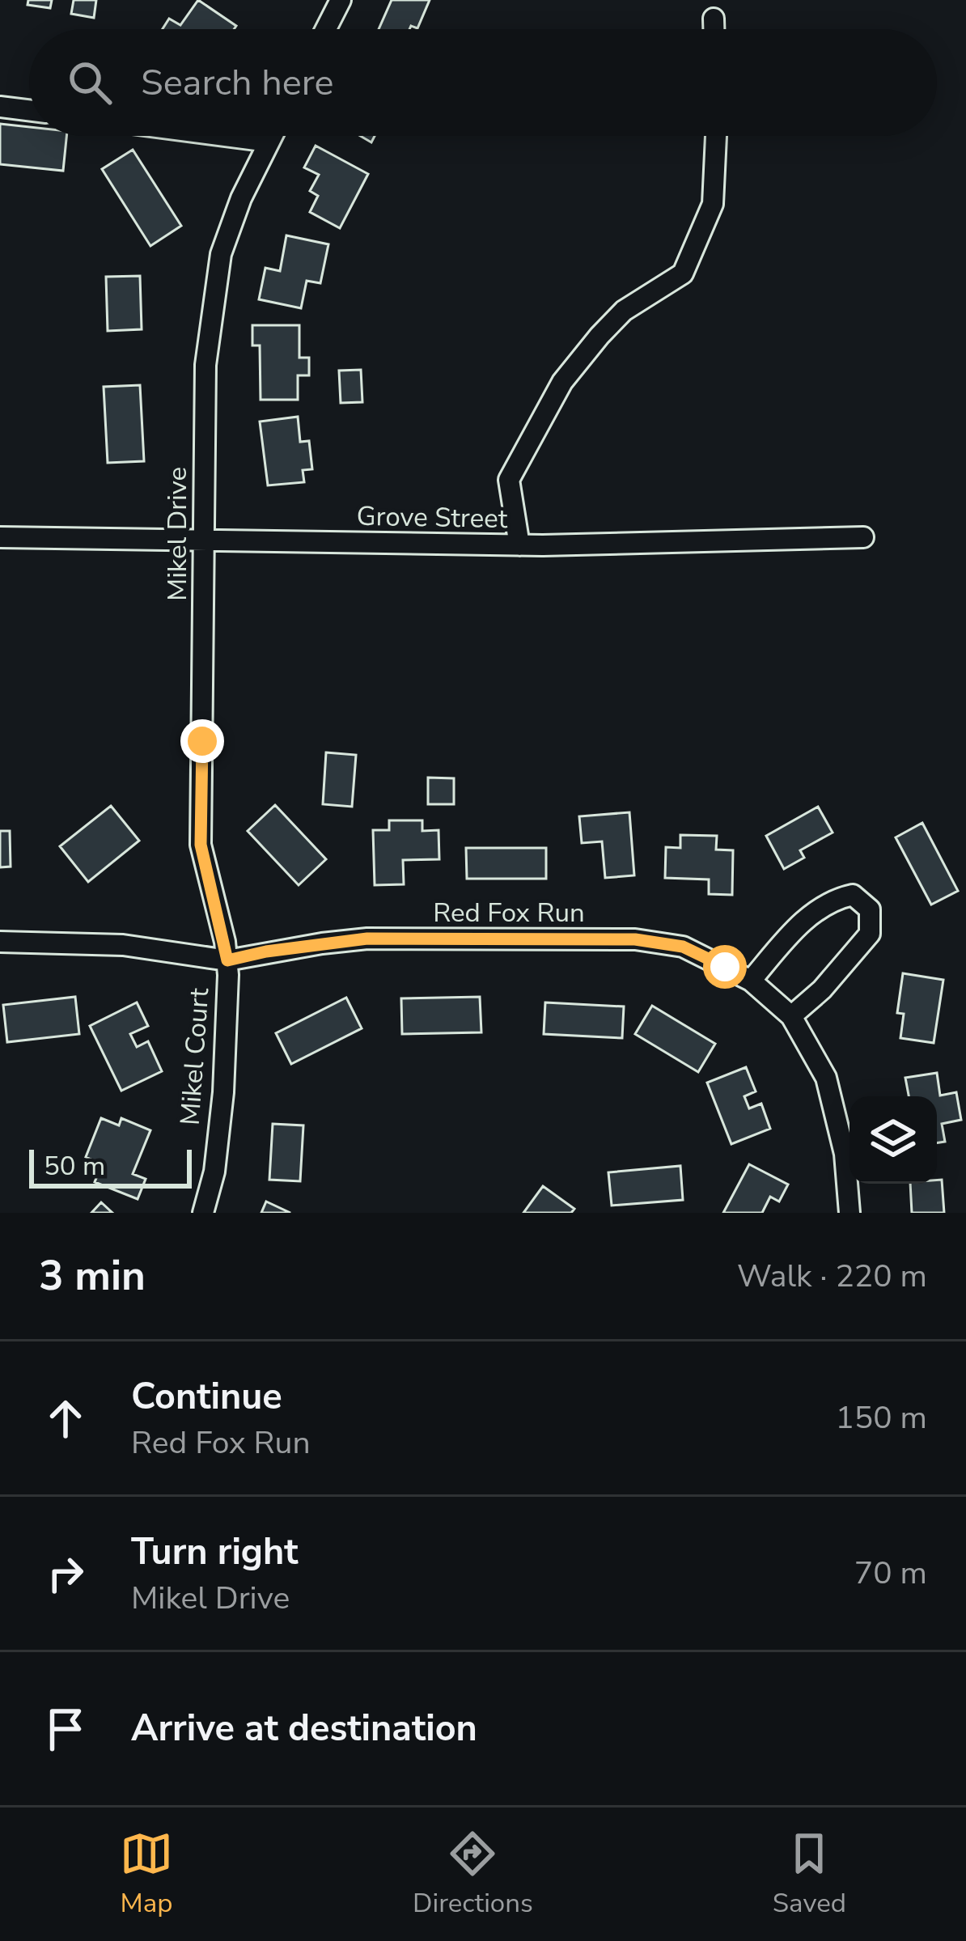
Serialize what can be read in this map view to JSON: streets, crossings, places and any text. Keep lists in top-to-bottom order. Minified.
{"streets":{"street":["Grove Street","Mikel Drive","Red Fox Run","Mikel Court"]},"crossings":[["Grove Street","Mikel Drive"],["Mikel Drive","Red Fox Run"],["Mikel Drive","Mikel Court"],["Red Fox Run","Mikel Court"]],"scale_bar":"50 m","page":{"search":"Search here","scale":"50 m","heading":["3 min","Walk · 220 m"],"list":[["Continue","Red Fox Run","150 m"],["Turn right","Mikel Drive","70 m"],"Arrive at destination"],"nav":["Map","Directions","Saved"]}}
